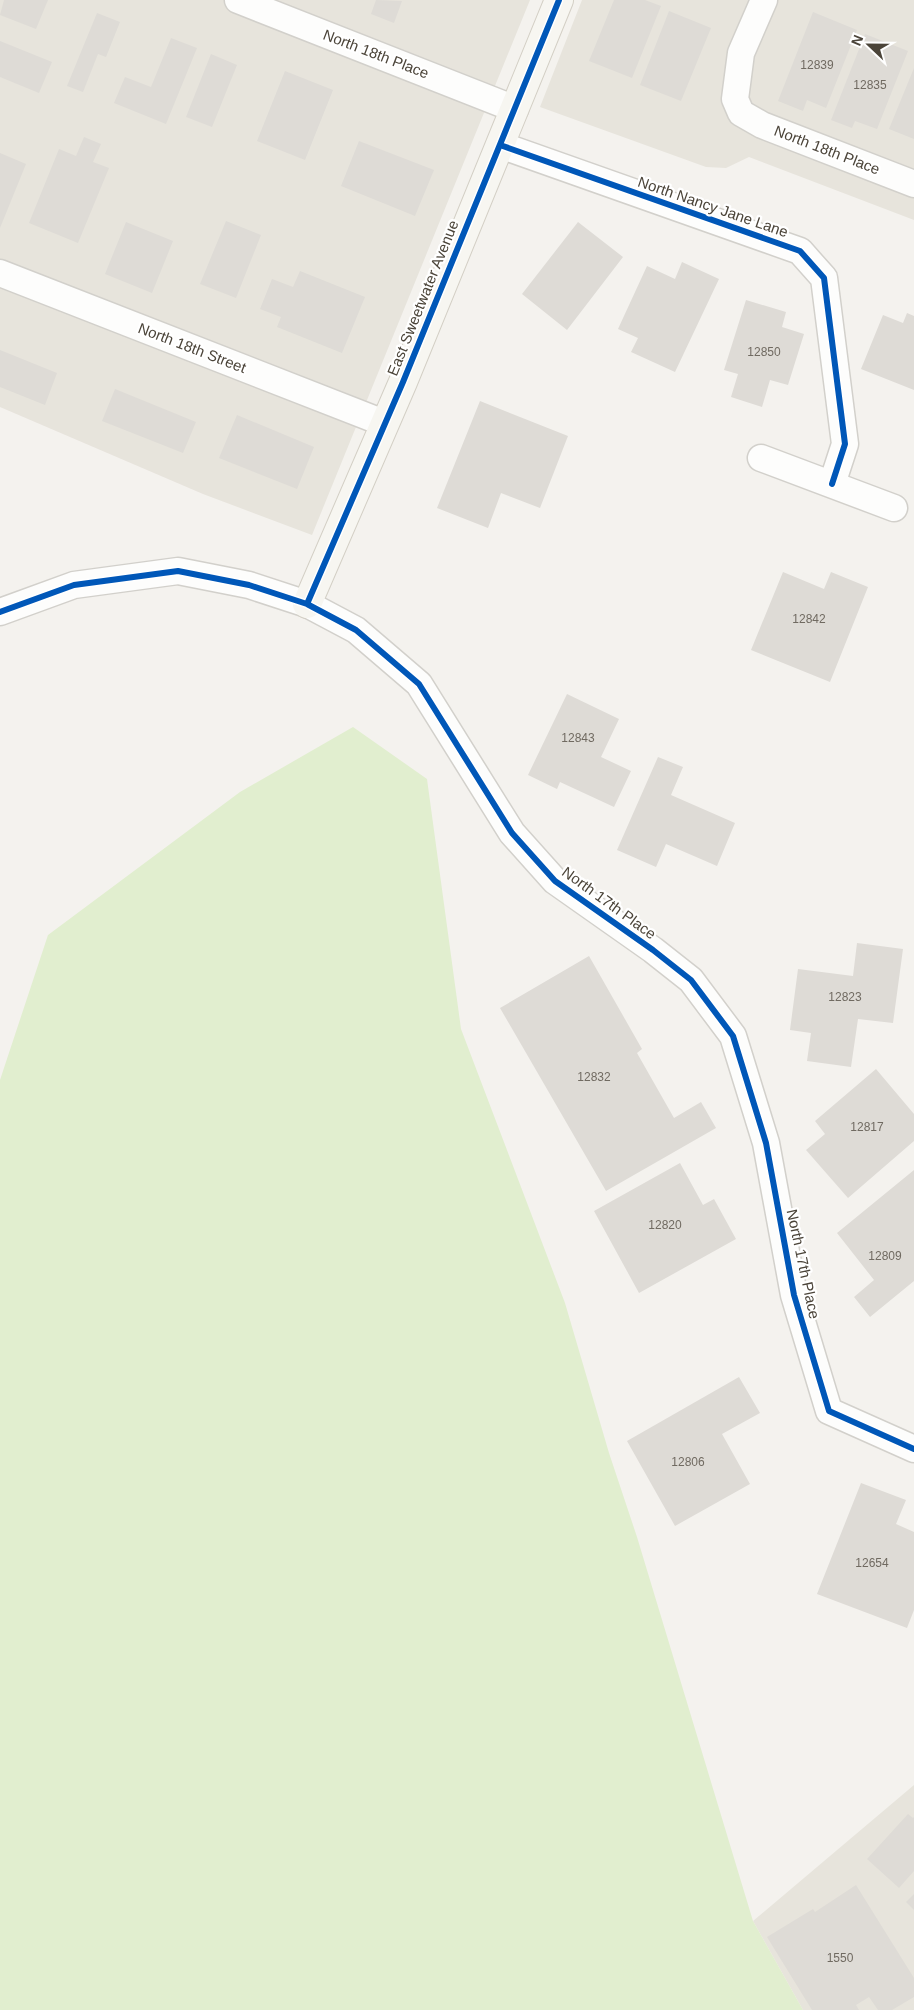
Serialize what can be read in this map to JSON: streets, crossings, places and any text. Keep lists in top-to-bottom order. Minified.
{"streets":{"street":["North 18th Place","North Nancy Jane Lane","East Sweetwater Avenue","North 18th Street","North 17th Place"]},"crossings":[["North 18th Place","East Sweetwater Avenue"],["North Nancy Jane Lane","East Sweetwater Avenue"],["East Sweetwater Avenue","North 18th Street"],["East Sweetwater Avenue","North 17th Place"]],"house_numbers":["12839","12835","12850","12842","12843","12823","12832","12817","12820","12809","12806","12654","1550"],"north":"left"}
